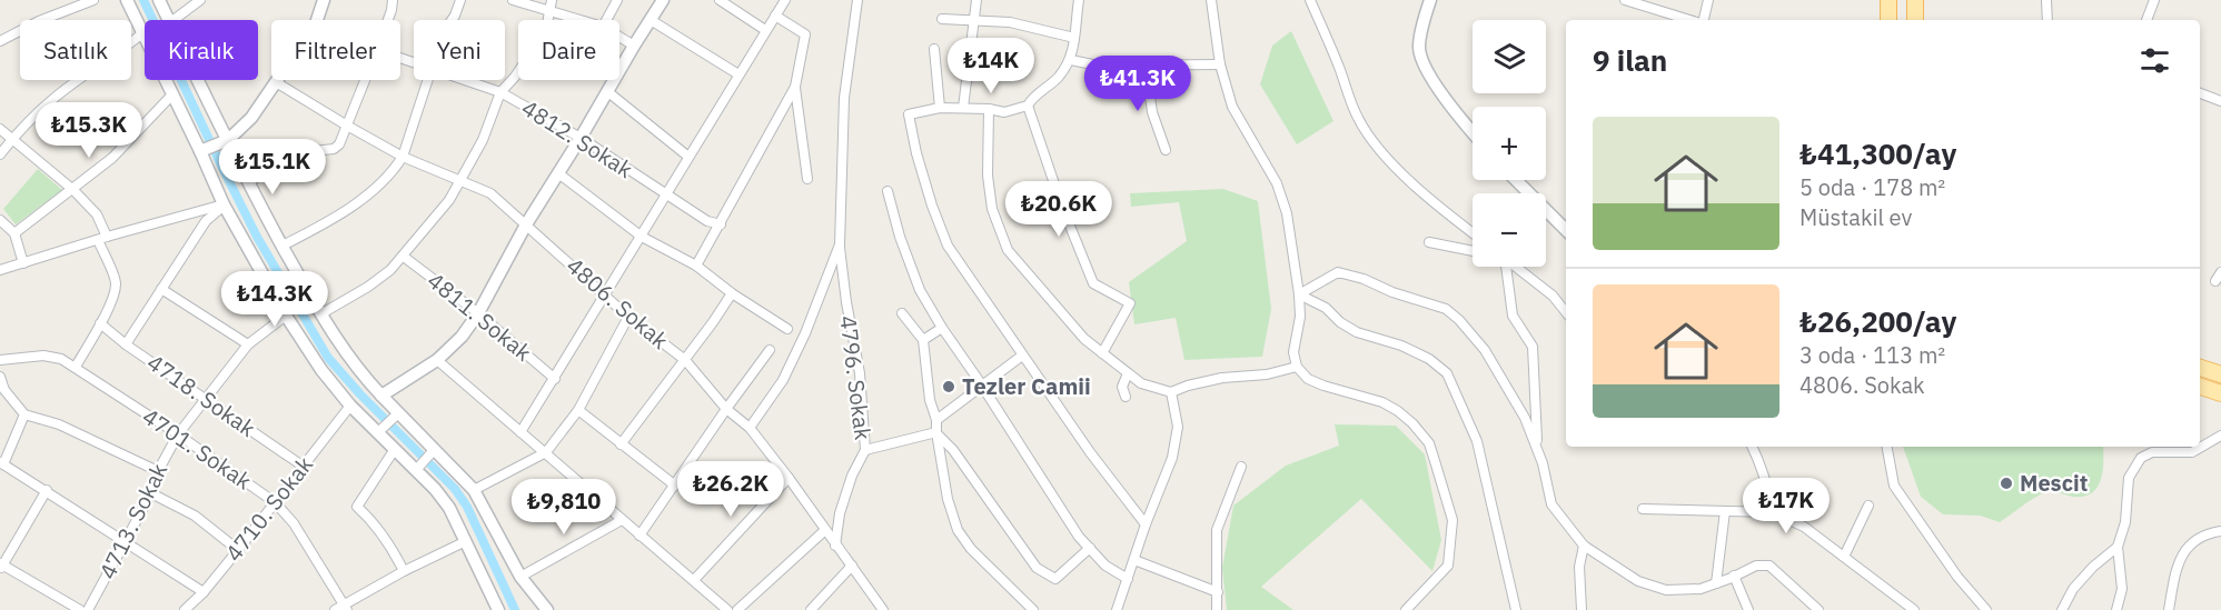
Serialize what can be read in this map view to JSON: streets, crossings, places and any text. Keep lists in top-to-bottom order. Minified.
{"streets":{"street":["4812. Sokak","4806. Sokak","4811. Sokak","4796. Sokak","4718. Sokak","4701. Sokak","4710. Sokak","4713. Sokak"]},"crossings":[["4806. Sokak","4796. Sokak"],["4718. Sokak","4710. Sokak"],["4718. Sokak","4713. Sokak"],["4701. Sokak","4710. Sokak"],["4701. Sokak","4713. Sokak"]],"places":["Tezler Camii","Mescit"],"page":{"map_buttons":["+","−"],"chip":["Satılık","Kiralık","Filtreler","Yeni","Daire"],"heading":"9 ilan","price":["₺14K","₺41.3K","₺15.3K","₺15.1K","₺20.6K","₺14.3K","₺26.2K","₺17K","₺9,810"],"list":[{"name":"₺41,300/ay","note":"5 oda · 178 m² · Müstakil ev"},{"name":"₺26,200/ay","note":"3 oda · 113 m² · 4806. Sokak"}]}}
